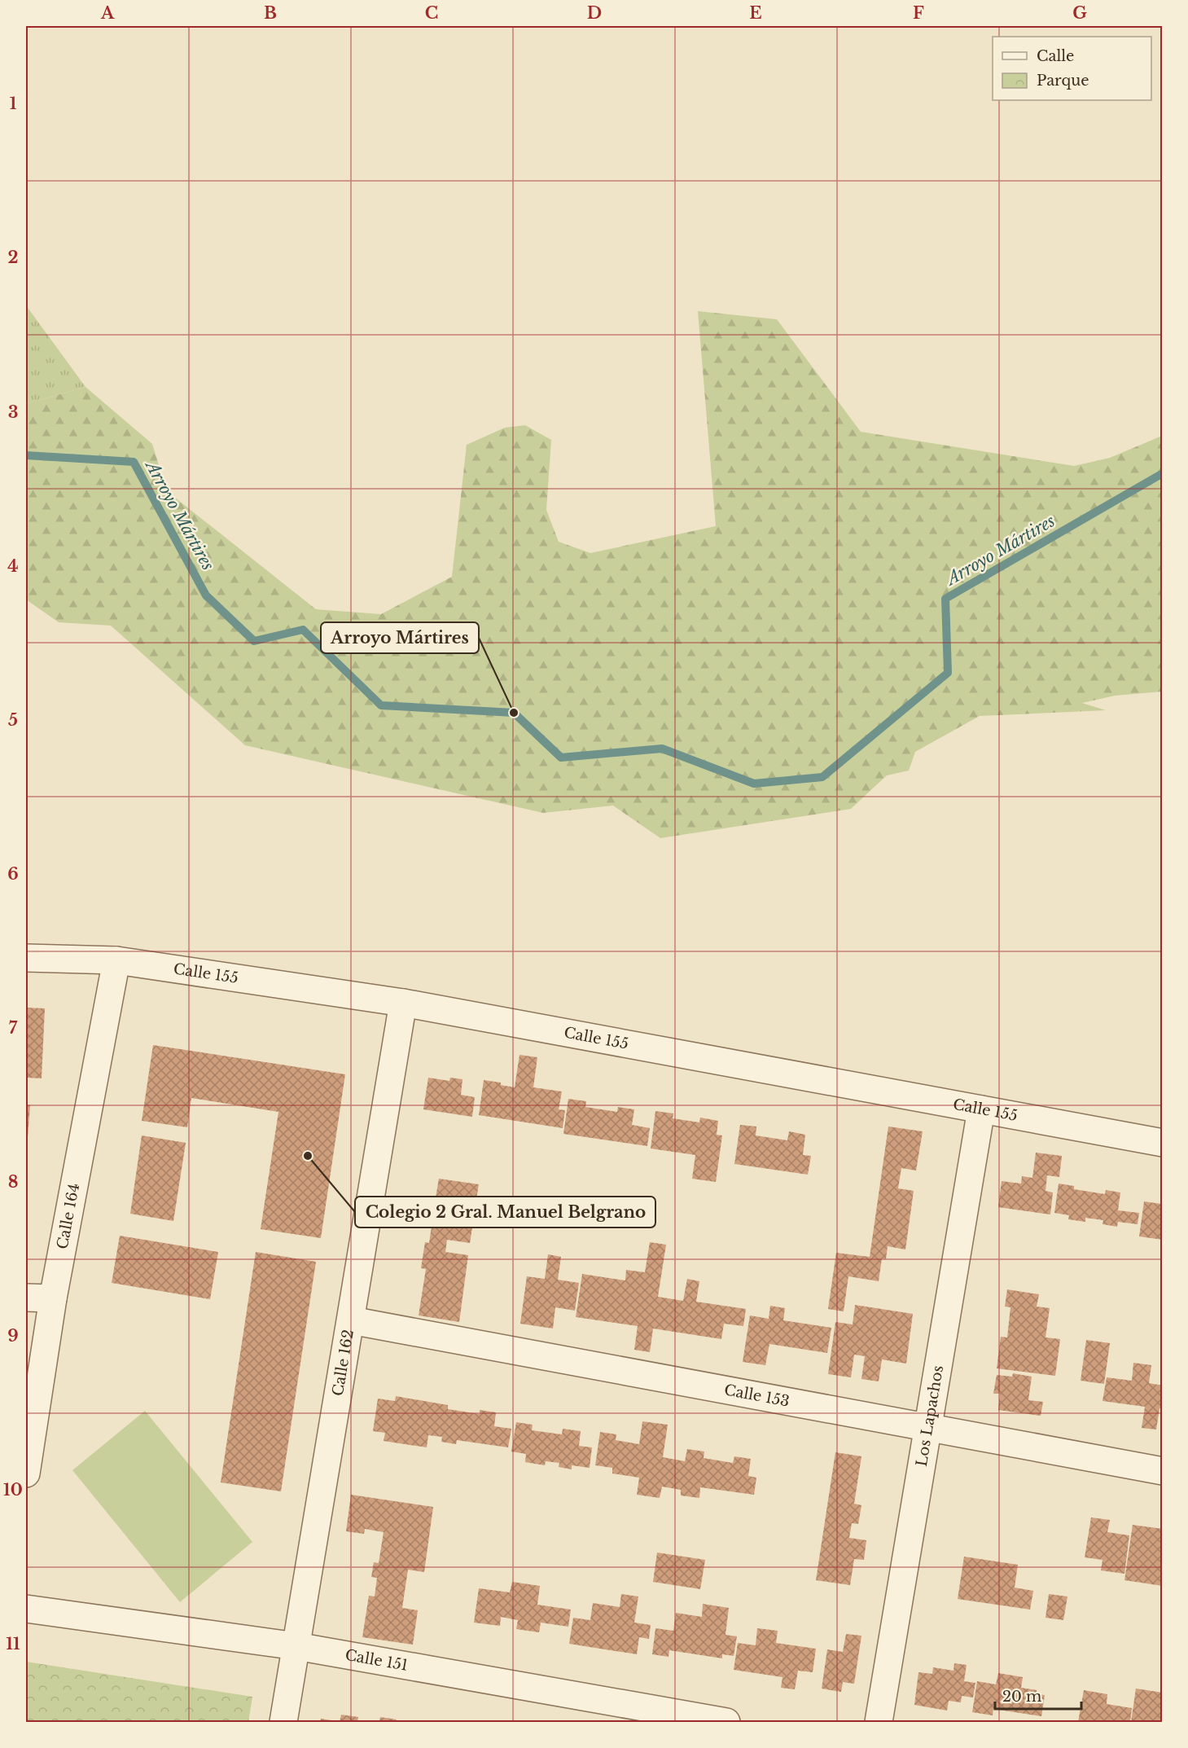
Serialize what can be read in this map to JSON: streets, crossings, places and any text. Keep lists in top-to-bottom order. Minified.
{"streets":{"street":["Calle 155","Calle 164","Calle 162","Calle 153","Los Lapachos","Calle 151"]},"crossings":[["Calle 155","Calle 164"],["Calle 155","Calle 162"],["Calle 155","Los Lapachos"],["Calle 162","Calle 153"],["Calle 162","Calle 151"],["Calle 153","Los Lapachos"]],"water":["Arroyo Mártires"],"places":["Arroyo Mártires","Colegio 2 Gral. Manuel Belgrano"],"legend":["Calle","Parque"],"scale_bar":"20 m","grid":{"columns":["A","B","C","D","E","F","G"],"rows":["1","2","3","4","5","6","7","8","9","10","11"]}}
